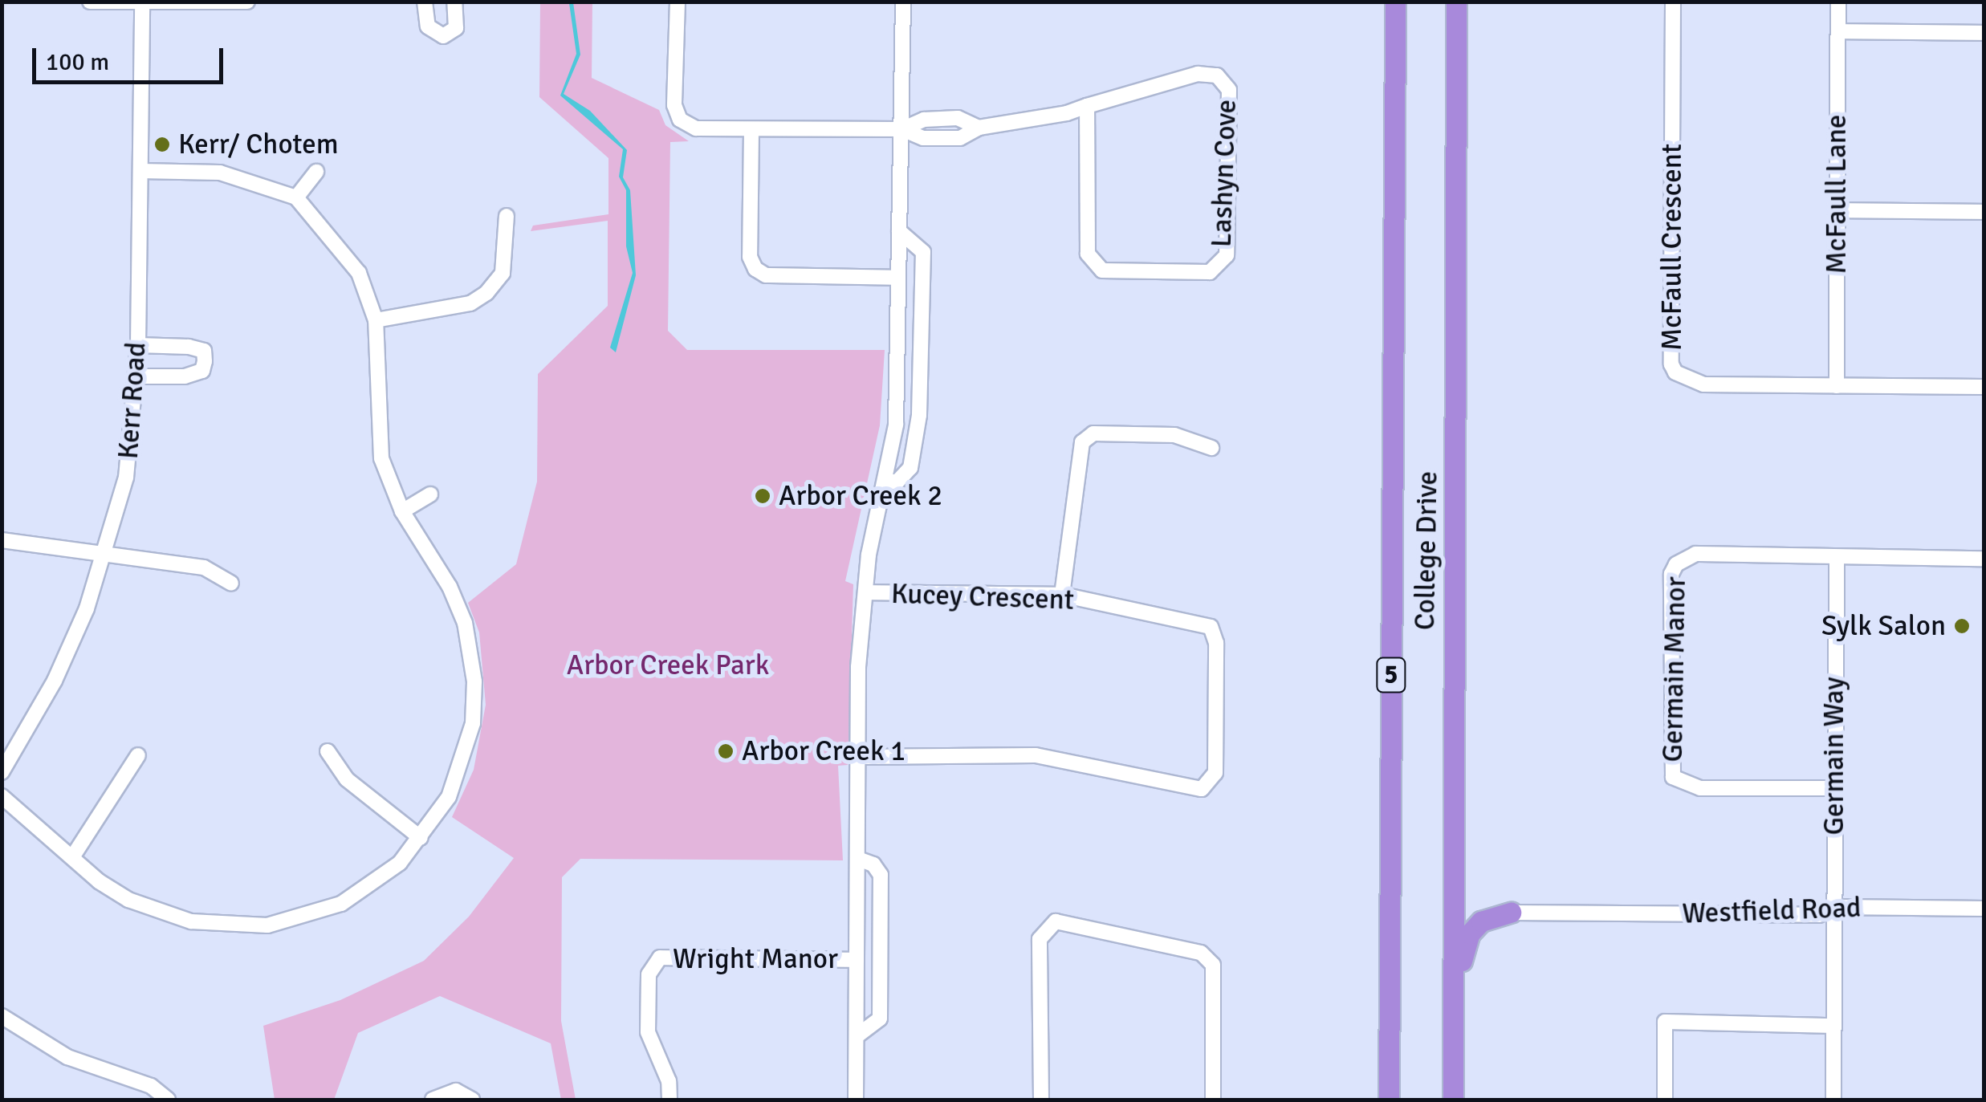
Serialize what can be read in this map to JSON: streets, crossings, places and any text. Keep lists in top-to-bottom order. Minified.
{"streets":{"highway":["College Drive","5"],"street":["Lashyn Cove","McFaull Lane","McFaull Crescent","Kerr Road","Kucey Crescent","Germain Manor","Germain Way","Westfield Road","Wright Manor"]},"crossings":[["McFaull Lane","McFaull Crescent"],["Germain Manor","Germain Way"],["Germain Way","Westfield Road"]],"parks":["Arbor Creek Park"],"places":["Kerr/ Chotem","Arbor Creek 2","Sylk Salon","Arbor Creek 1"],"scale_bar":"100 m"}
